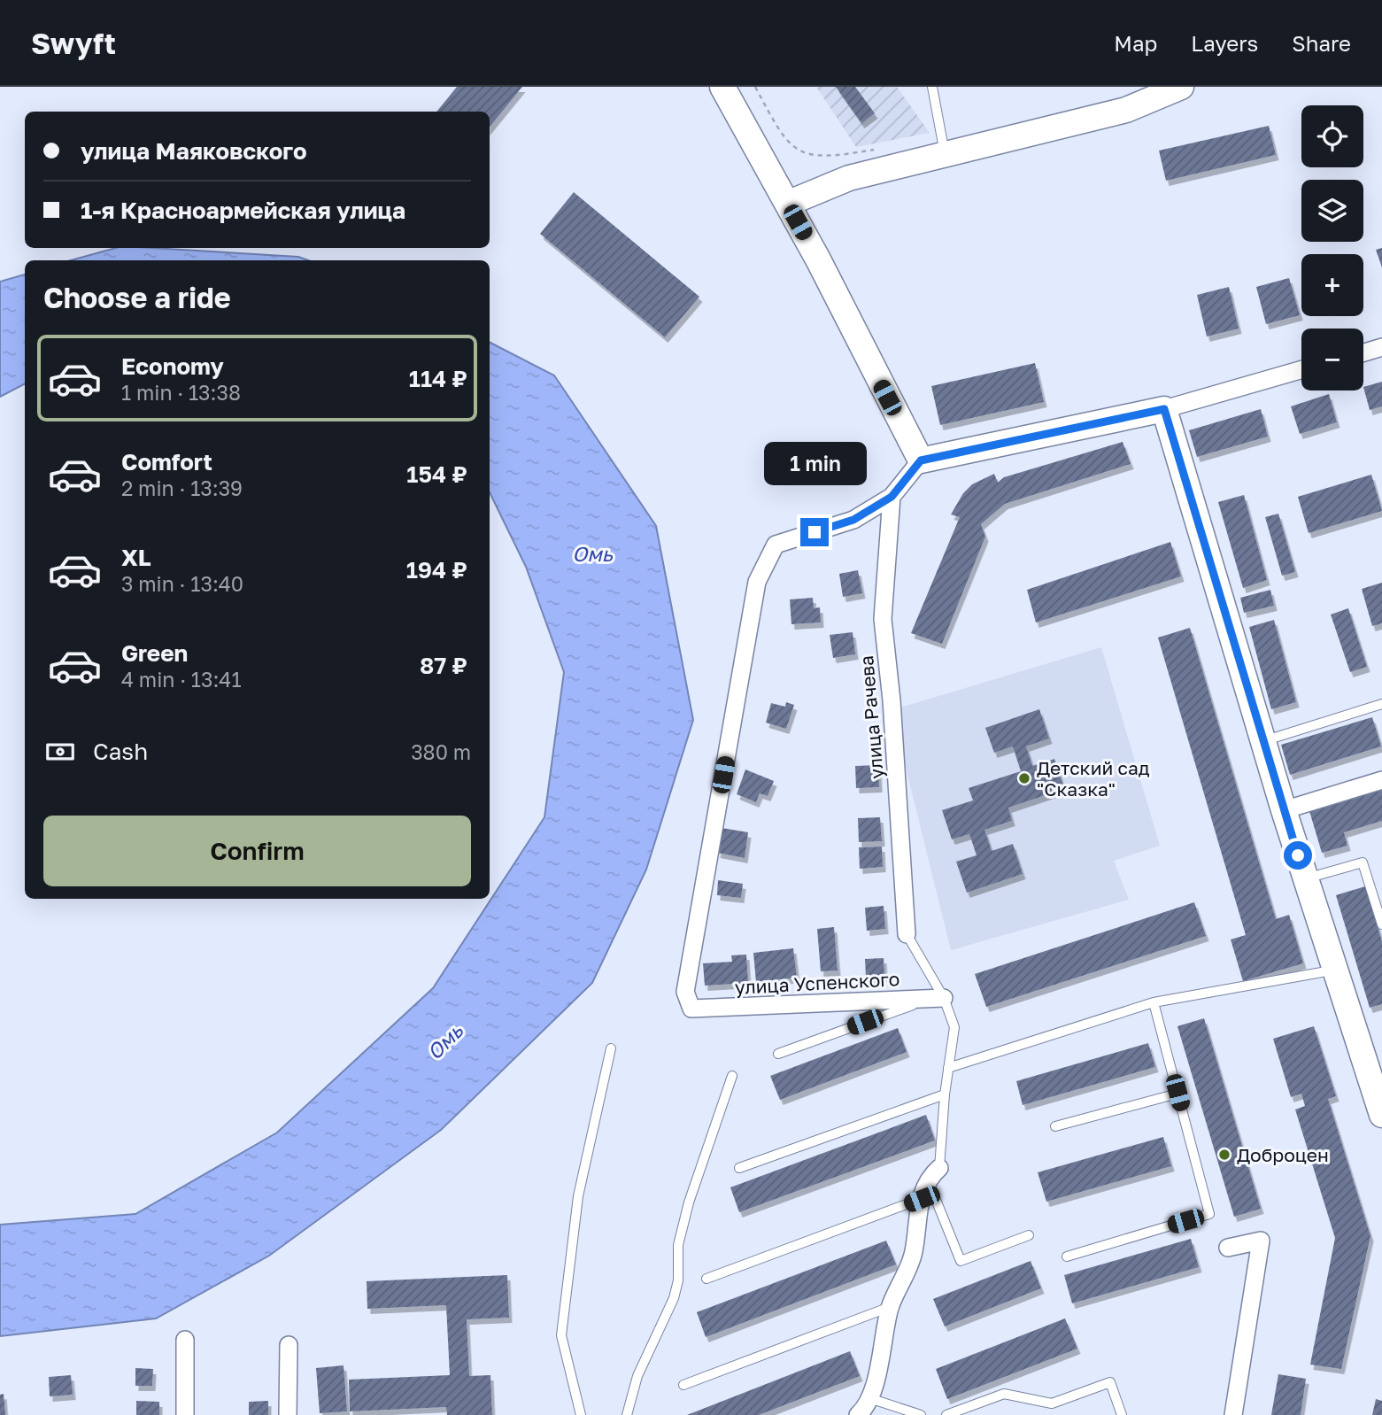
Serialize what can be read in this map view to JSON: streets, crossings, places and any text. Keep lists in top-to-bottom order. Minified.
{"streets":{"street":["улица Рачева","улица Успенского"]},"crossings":[["улица Рачева","улица Успенского"]],"water":["Омь"],"places":["Детский сад \"Сказка\"","Доброцен"],"page":{"header":"Swyft","nav":["Map","Layers","Share"],"map_buttons":["+","−"],"banner":["улица Маяковского","1-я Красноармейская улица"],"heading":"Choose a ride","list":[{"name":"Economy","note":"1 min · 13:38","value":"114 ₽"},{"name":"Comfort","note":"2 min · 13:39","value":"154 ₽"},{"name":"XL","note":"3 min · 13:40","value":"194 ₽"},{"name":"Green","note":"4 min · 13:41","value":"87 ₽"}],"bubble":"1 min","pay":["Cash","380 m"],"buttons":"Confirm"}}
